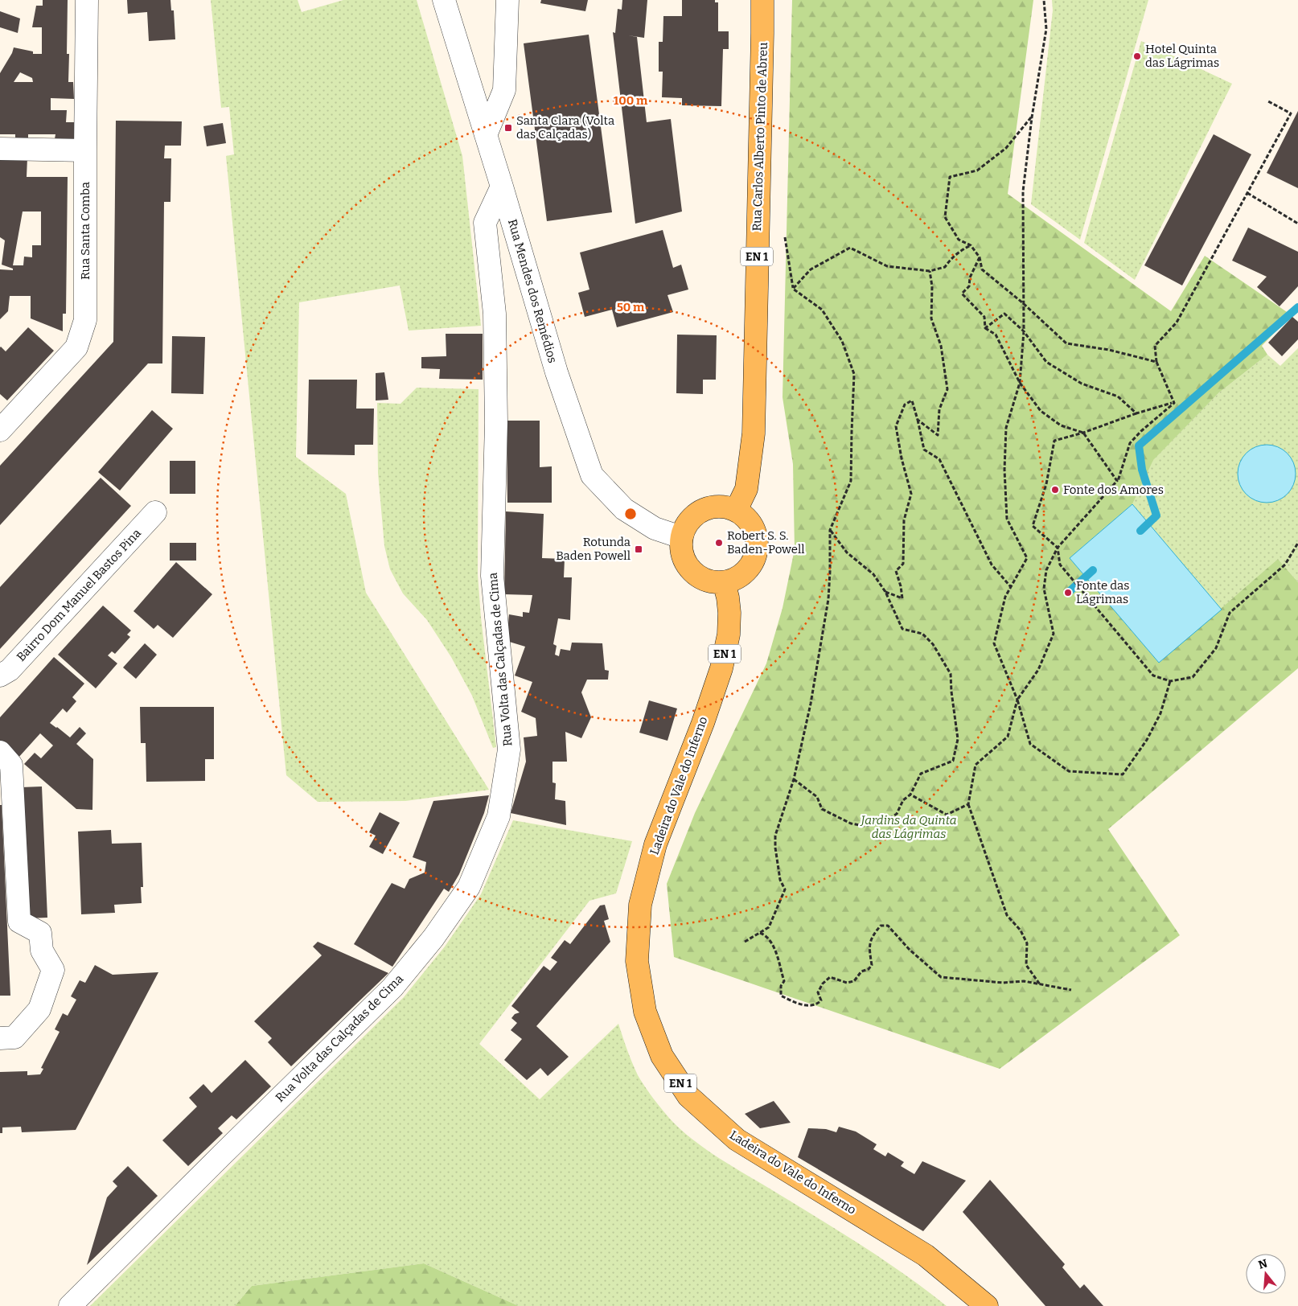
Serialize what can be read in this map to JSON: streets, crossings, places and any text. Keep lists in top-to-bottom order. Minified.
{"streets":{"main road":["Rua Carlos Alberto Pinto de Abreu","EN 1","Ladeira do Vale do Inferno"],"street":["Rua Santa Comba","Rua Mendes dos Remédios","Bairro Dom Manuel Bastos Pina","Rua Volta das Calçadas de Cima"]},"crossings":[["Rua Carlos Alberto Pinto de Abreu","Rua Mendes dos Remédios"],["Rua Carlos Alberto Pinto de Abreu","Ladeira do Vale do Inferno"],["Rua Mendes dos Remédios","Rua Volta das Calçadas de Cima"],["Rua Mendes dos Remédios","Ladeira do Vale do Inferno"]],"parks":["Jardins da Quinta das Lágrimas"],"places":{"other":["Hotel Quinta das Lágrimas","Fonte dos Amores","Robert S. S. Baden-Powell","Fonte das Lágrimas"],"transit":["Santa Clara (Volta das Calçadas)","Rotunda Baden Powell"]},"north":"top","rings":["100 m","50 m"]}
